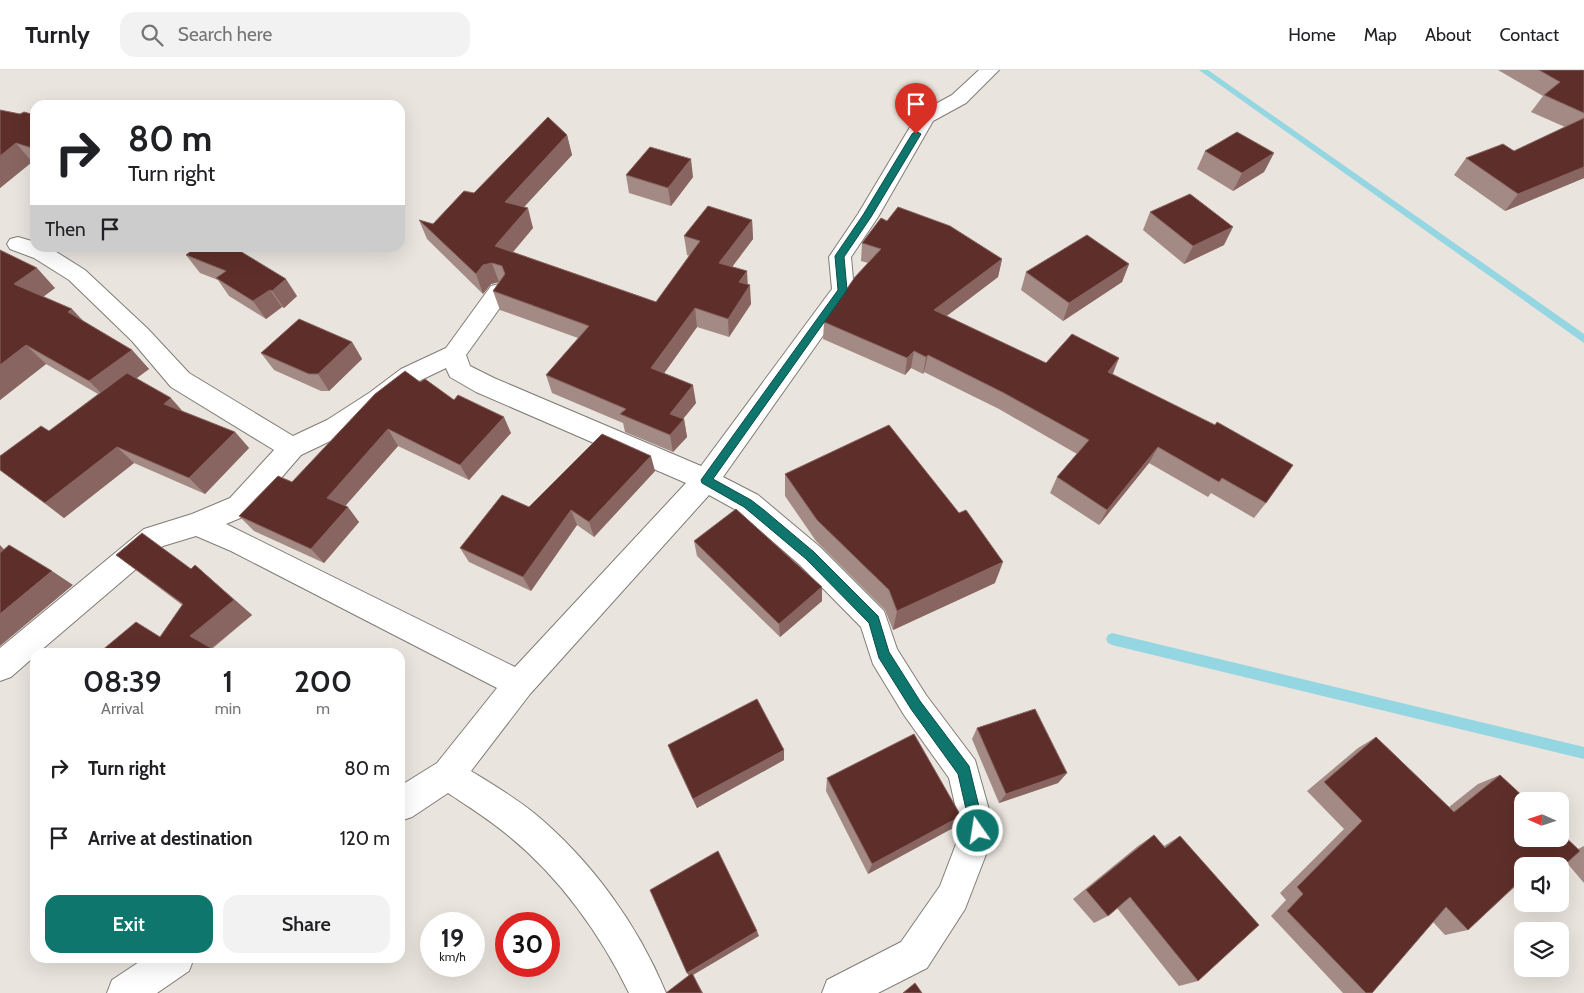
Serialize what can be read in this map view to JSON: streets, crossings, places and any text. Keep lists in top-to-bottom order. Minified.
{"north":"left","page":{"header":"Turnly","search":"Search here","nav":["Home","Map","About","Contact"],"turn":["80 m","Turn right"],"then":"Then","eta":["08:39","Arrival","1","min","200","m"],"list":[{"name":"Turn right","value":"80 m"},{"name":"Arrive at destination","value":"120 m"}],"buttons":["Exit","Share"],"speed":"19 km/h","limit":"30"}}
